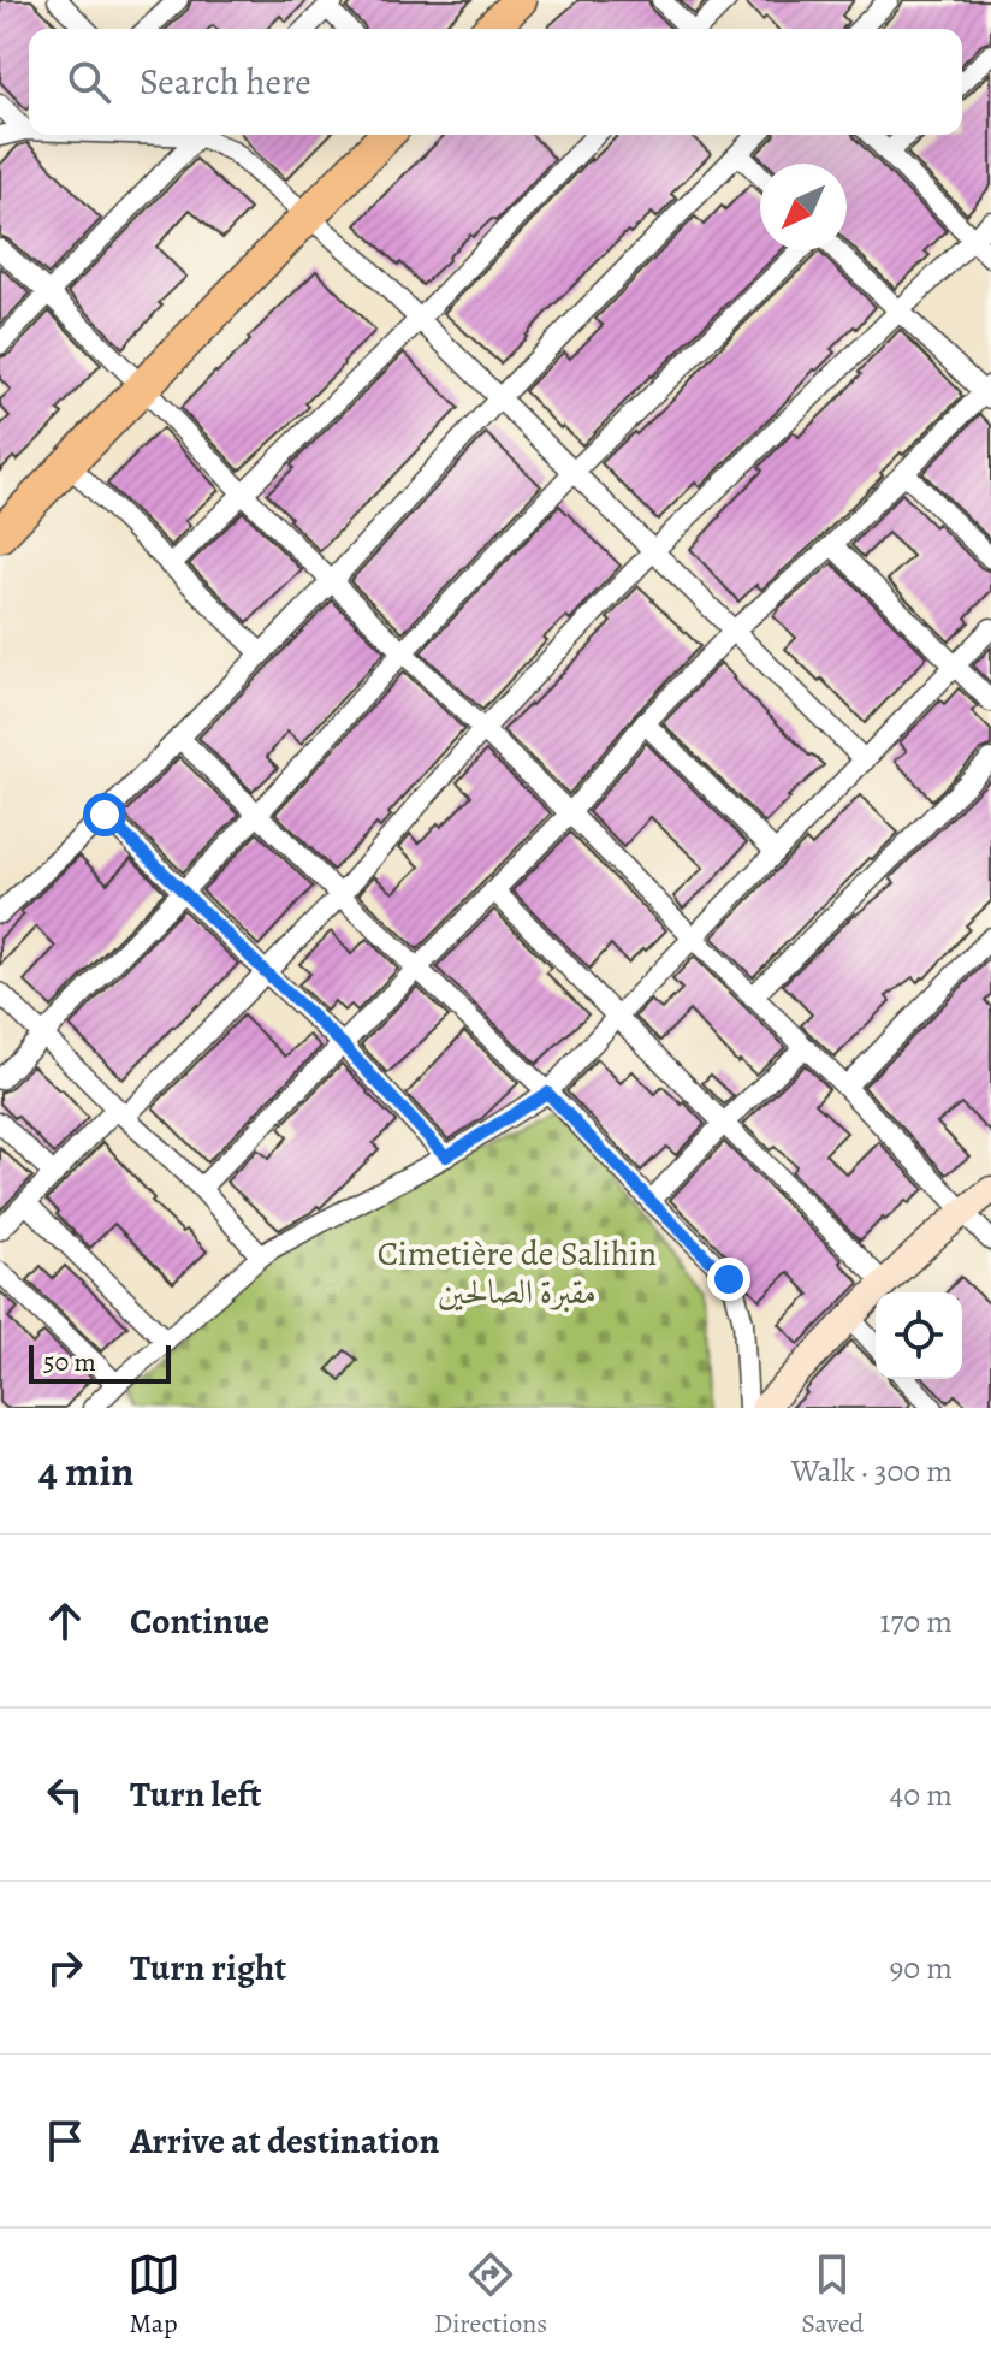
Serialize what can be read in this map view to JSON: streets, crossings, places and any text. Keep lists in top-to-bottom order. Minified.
{"parks":["Cimetière de Salihin مقبرة الصالحين"],"scale_bar":"50 m","north":"bottom left","page":{"search":"Search here","scale":"50 m","heading":["4 min","Walk · 300 m"],"list":[["Continue","170 m"],["Turn left","40 m"],["Turn right","90 m"],"Arrive at destination"],"nav":["Map","Directions","Saved"]}}
